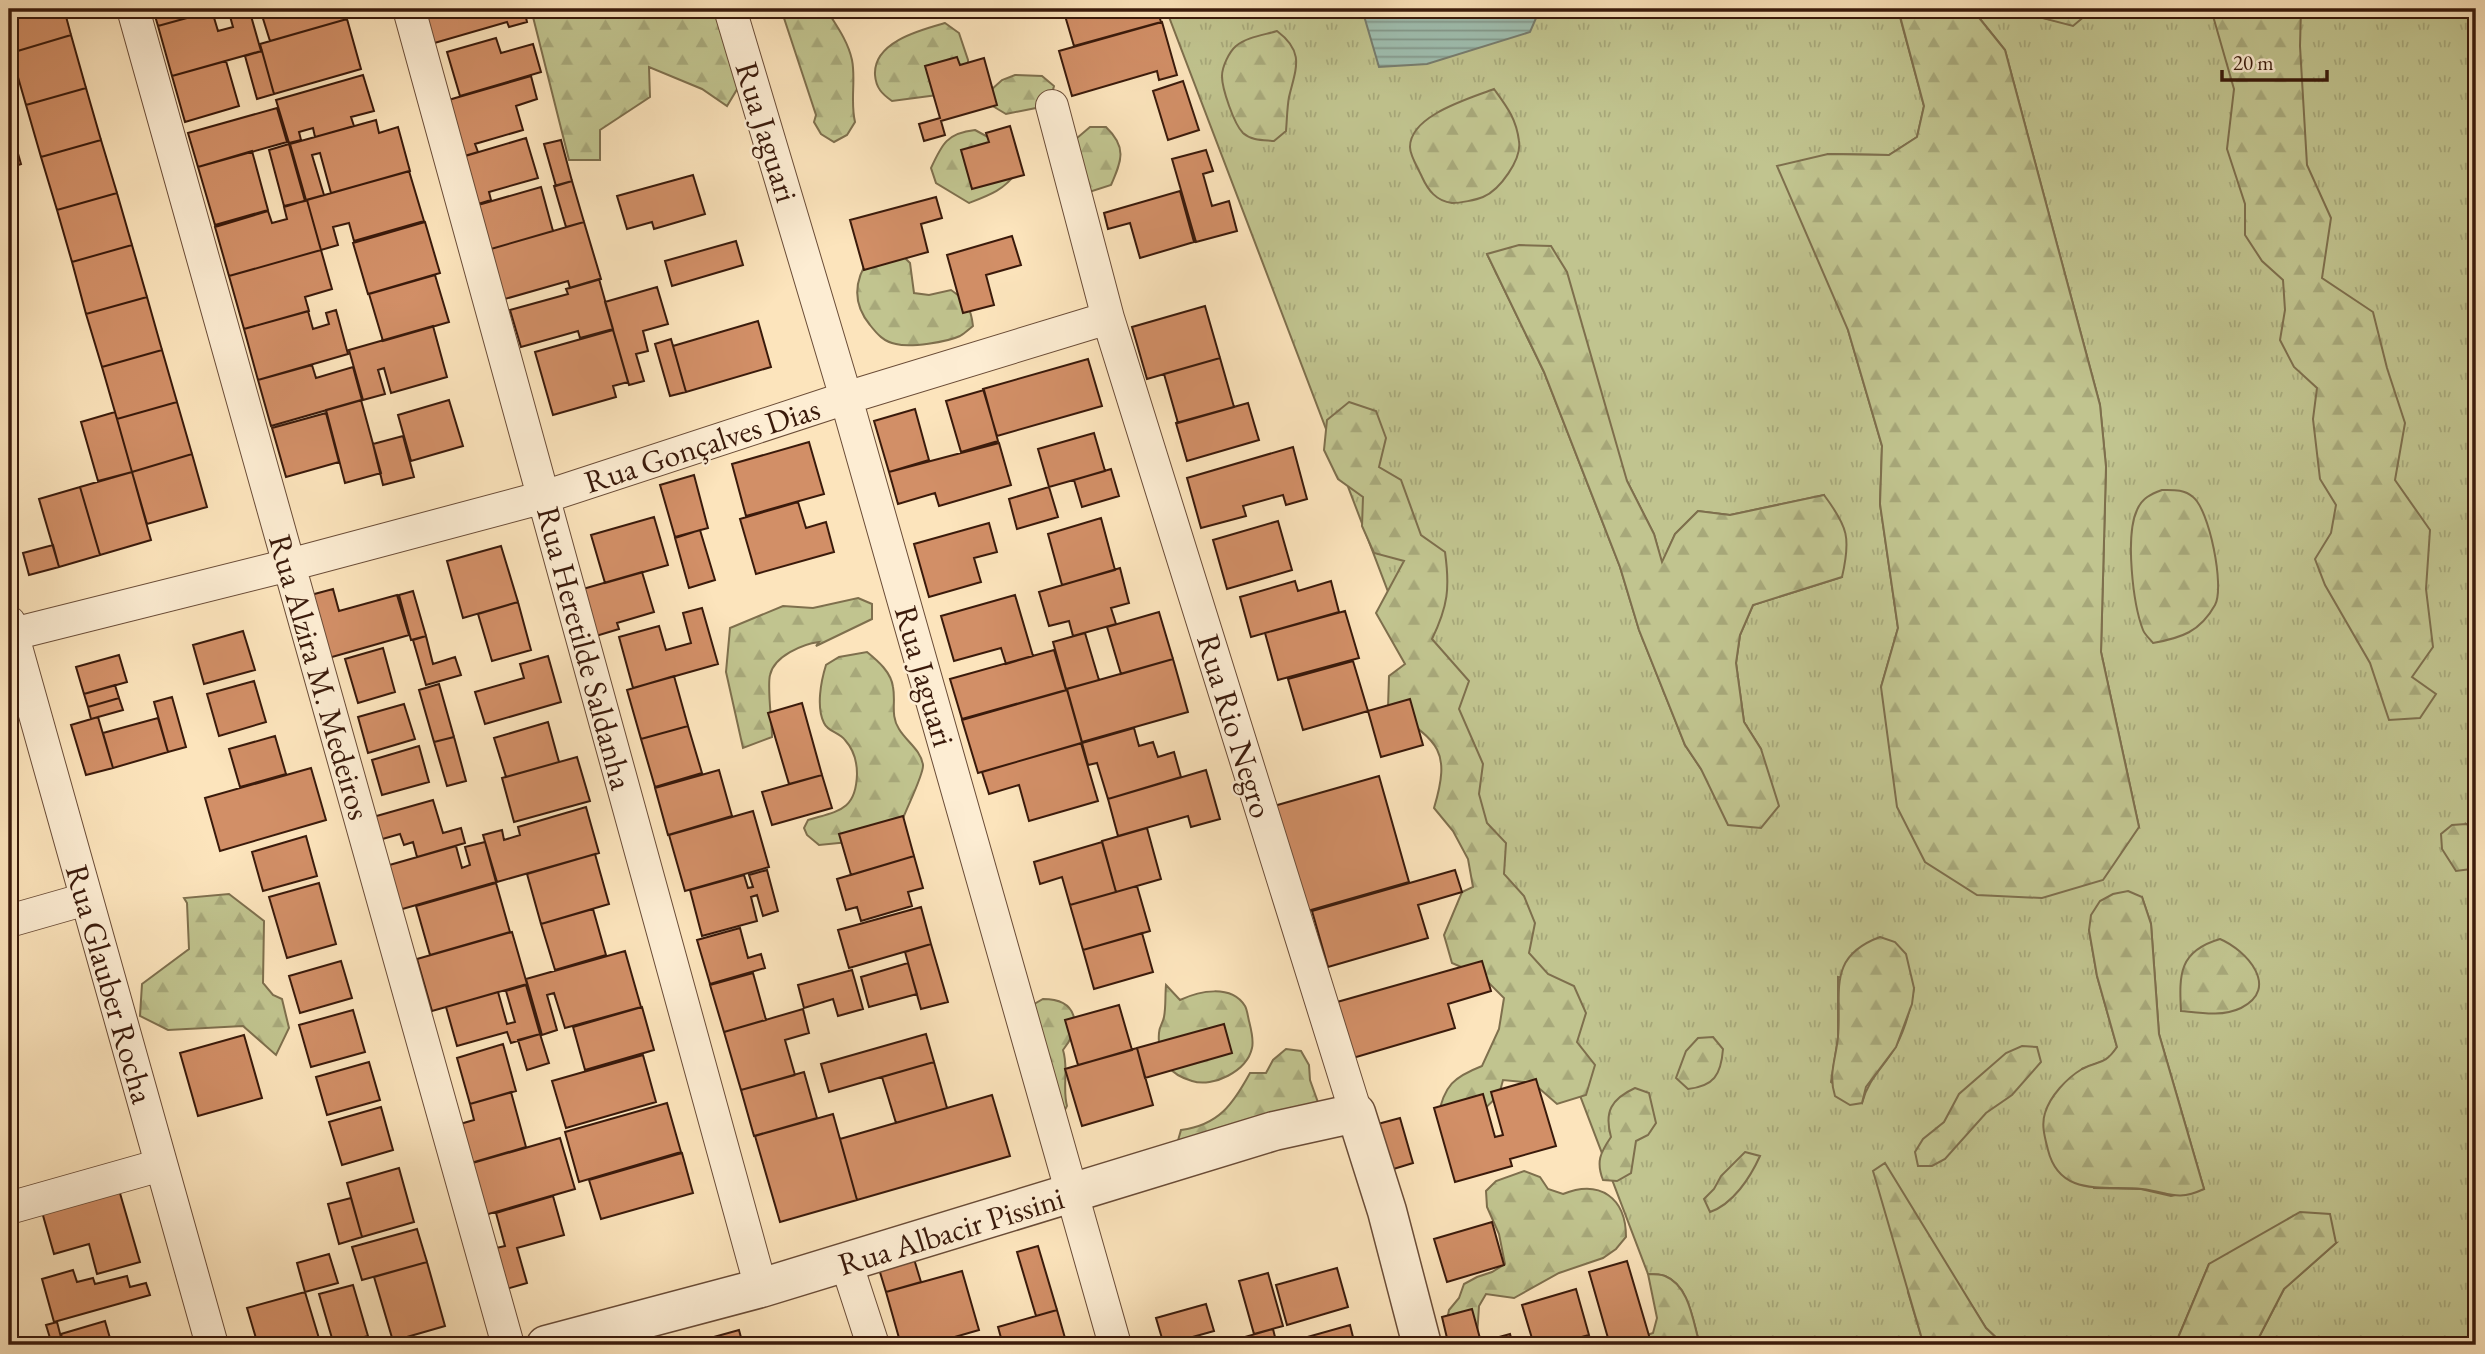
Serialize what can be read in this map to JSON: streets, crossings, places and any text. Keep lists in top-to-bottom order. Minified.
{"streets":{"street":["Rua Jaguari","Rua Gonçalves Dias","Rua Heretilde Saldanha","Rua Alzira M. Medeiros","Rua Rio Negro","Rua Glauber Rocha","Rua Albacir Pissini"]},"crossings":[["Rua Jaguari","Rua Gonçalves Dias"],["Rua Jaguari","Rua Albacir Pissini"],["Rua Gonçalves Dias","Rua Heretilde Saldanha"],["Rua Gonçalves Dias","Rua Alzira M. Medeiros"],["Rua Gonçalves Dias","Rua Rio Negro"],["Rua Gonçalves Dias","Rua Glauber Rocha"],["Rua Heretilde Saldanha","Rua Albacir Pissini"],["Rua Rio Negro","Rua Albacir Pissini"]],"scale_bar":"20 m"}
